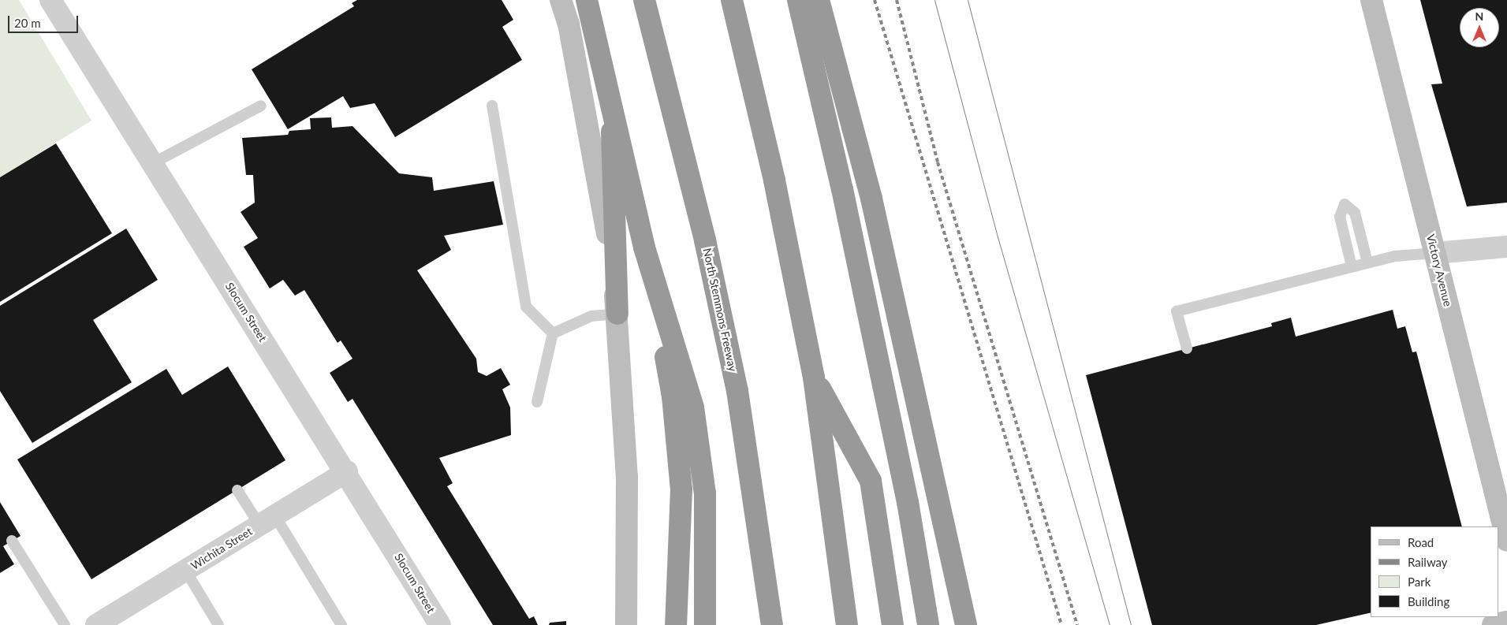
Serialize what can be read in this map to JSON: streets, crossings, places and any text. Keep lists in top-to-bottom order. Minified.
{"streets":{"highway":["North Stemmons Freeway"],"main road":["Victory Avenue"],"street":["Slocum Street","Wichita Street"]},"crossings":[["Slocum Street","Wichita Street"]],"legend":["Road","Railway","Park","Building"],"scale_bar":"20 m","north":"top"}
